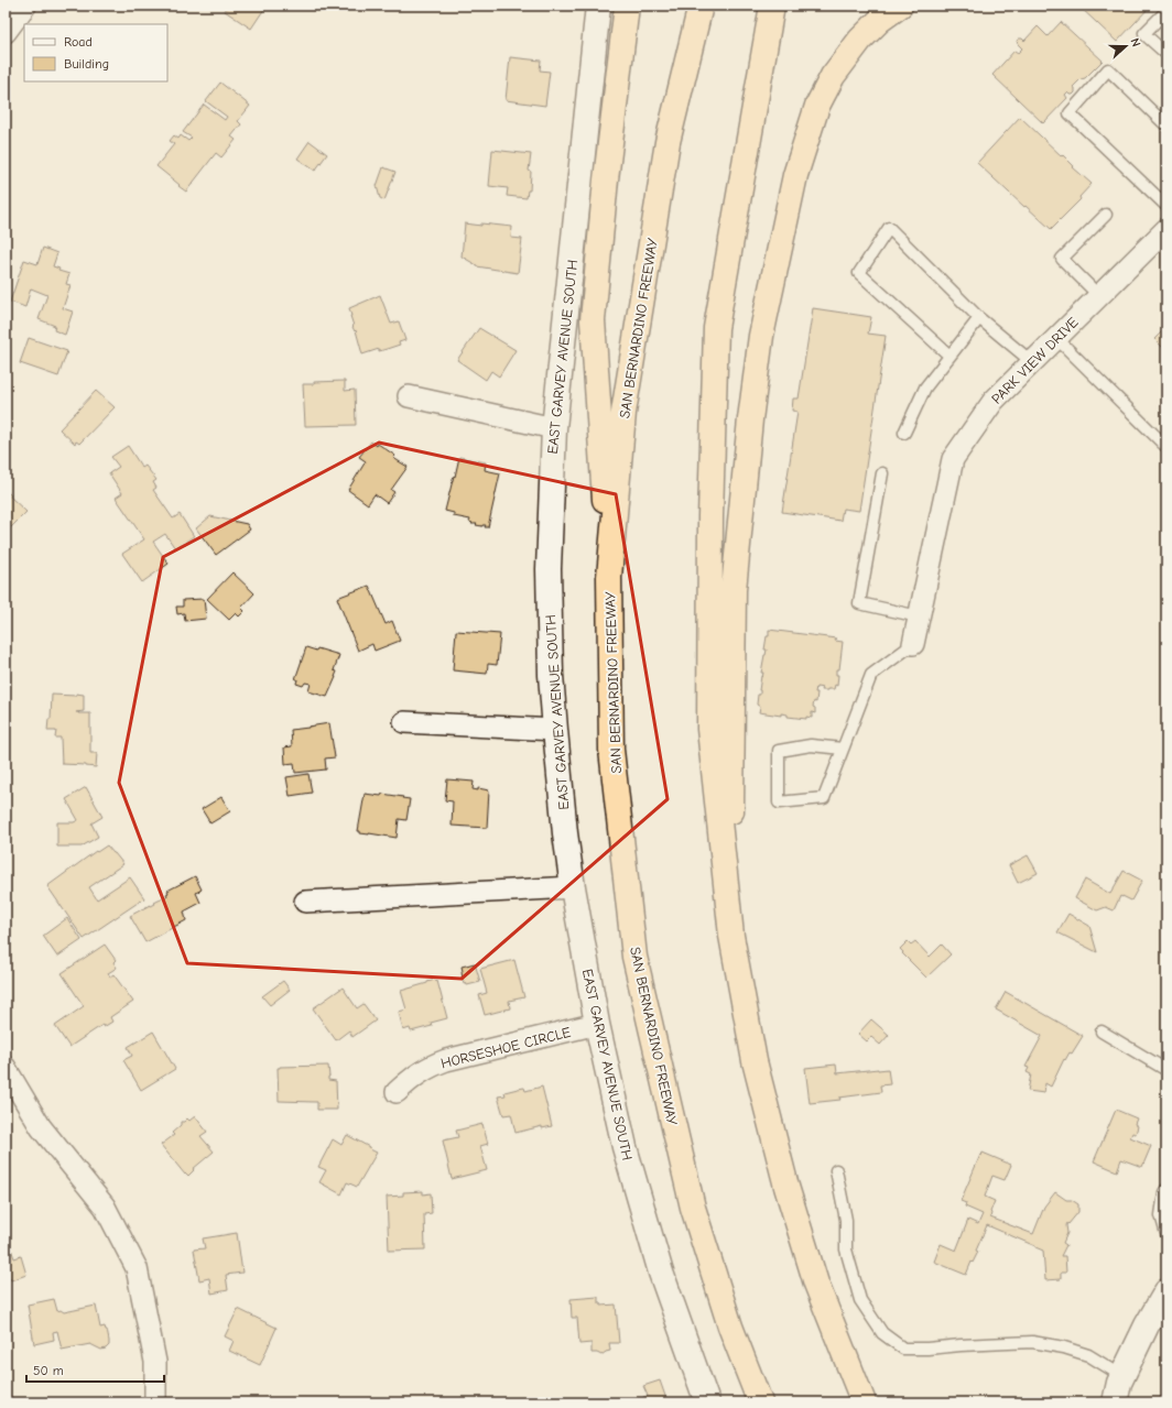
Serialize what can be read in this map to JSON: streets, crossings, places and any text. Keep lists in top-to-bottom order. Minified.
{"streets":{"highway":["SAN BERNARDINO FREEWAY"],"street":["EAST GARVEY AVENUE SOUTH","PARK VIEW DRIVE","HORSESHOE CIRCLE"]},"crossings":[["EAST GARVEY AVENUE SOUTH","HORSESHOE CIRCLE"]],"legend":["Road","Building"],"scale_bar":"50 m","north":"right"}
